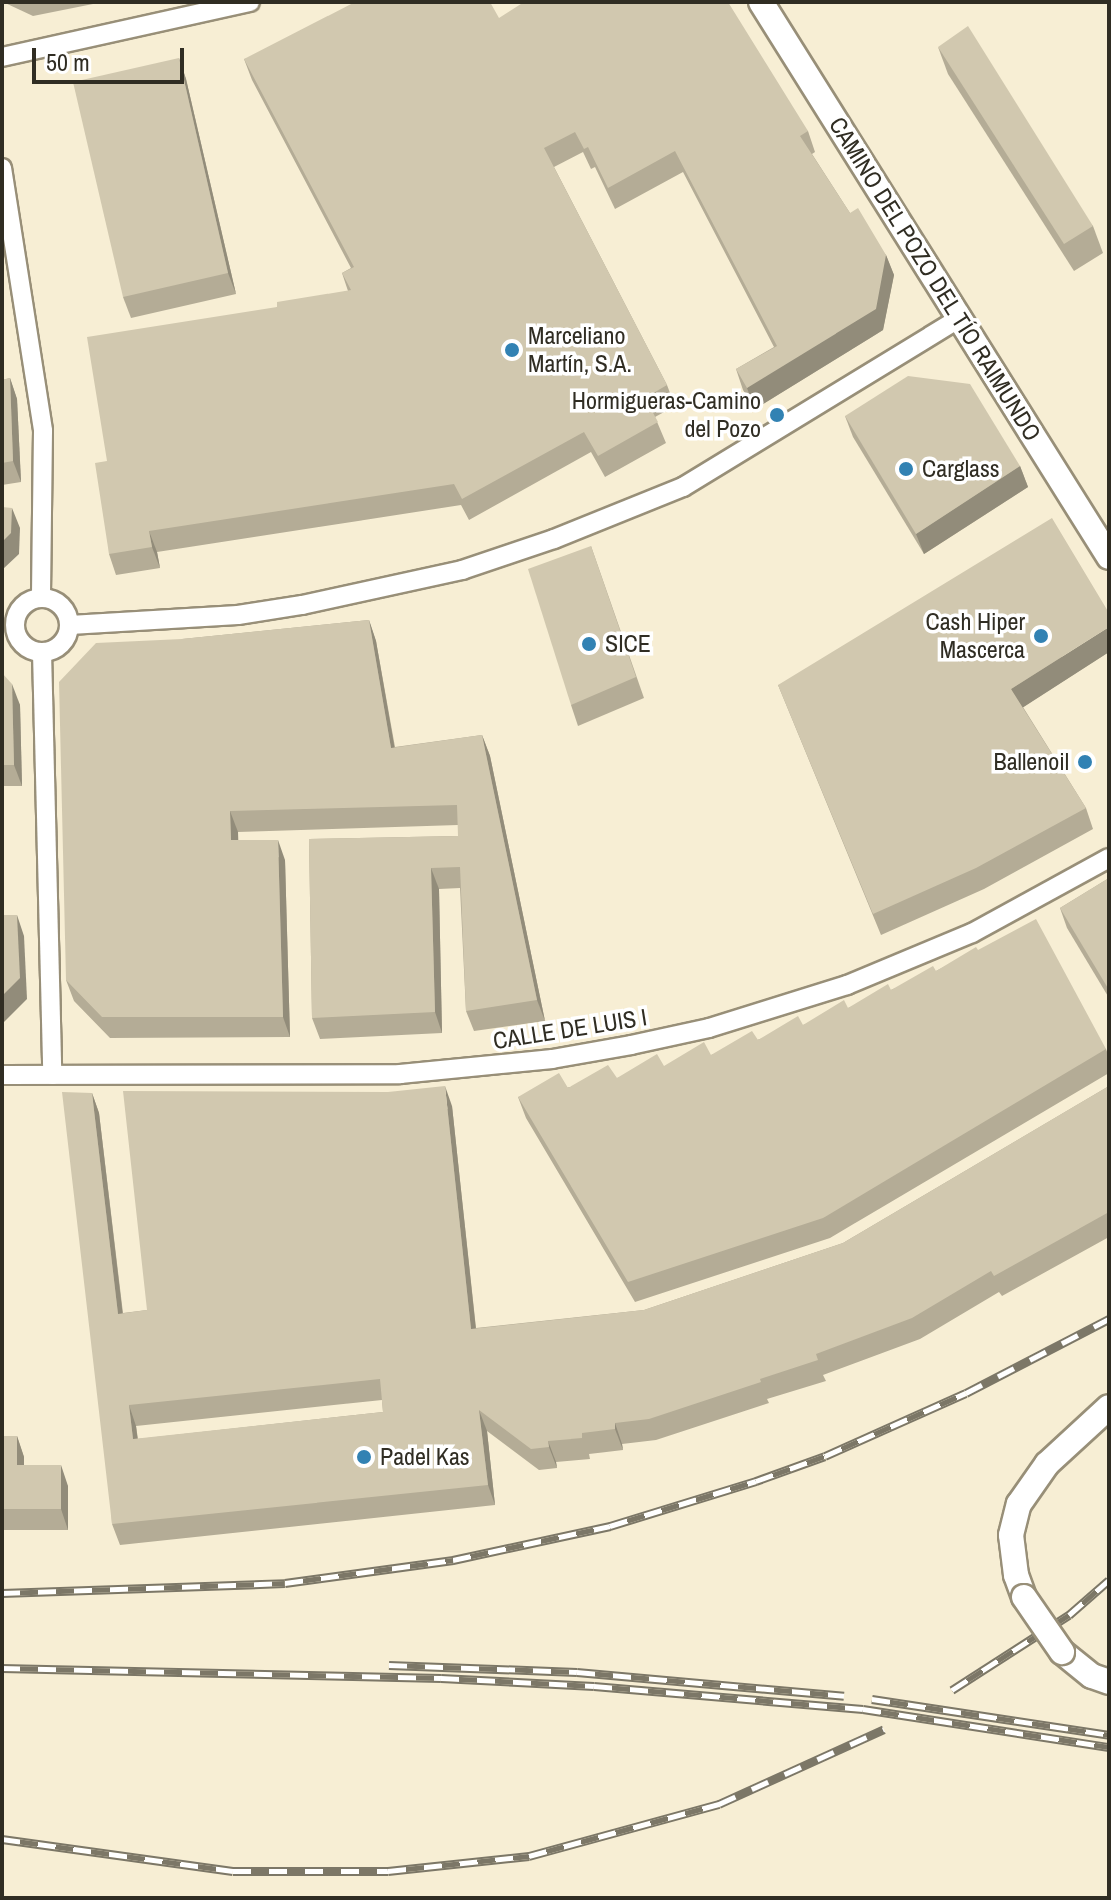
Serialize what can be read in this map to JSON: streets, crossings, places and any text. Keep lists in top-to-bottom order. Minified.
{"streets":{"street":["CAMINO DEL POZO DEL TÍO RAIMUNDO","CALLE DE LUIS I"]},"places":["Marceliano Martín, S.A.","Hormigueras-Camino del Pozo","Carglass","Cash Hiper Mascerca","SICE","Ballenoil","Padel Kas"],"scale_bar":"50 m"}
